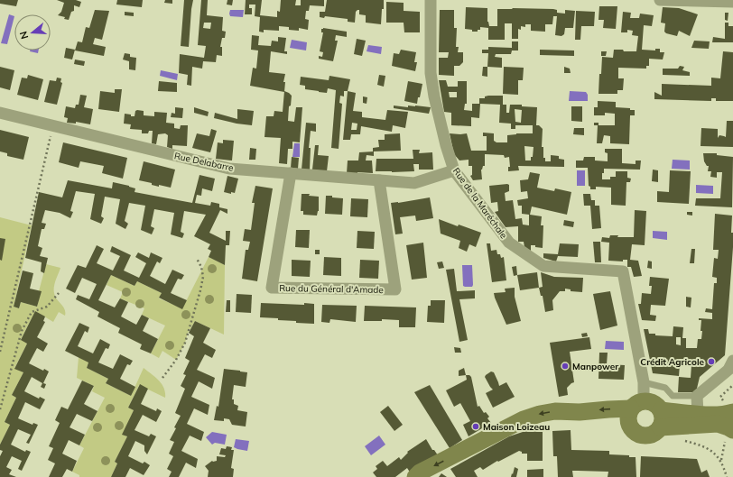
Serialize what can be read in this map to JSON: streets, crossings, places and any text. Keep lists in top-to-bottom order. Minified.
{"streets":{"street":["Rue Delabarre","Rue de la Maréchale","Rue du Général d'Amade"]},"crossings":[["Rue Delabarre","Rue de la Maréchale"],["Rue Delabarre","Rue du Général d'Amade"]],"places":["Crédit Agricole","Manpower","Maison Loizeau"],"north":"left"}
